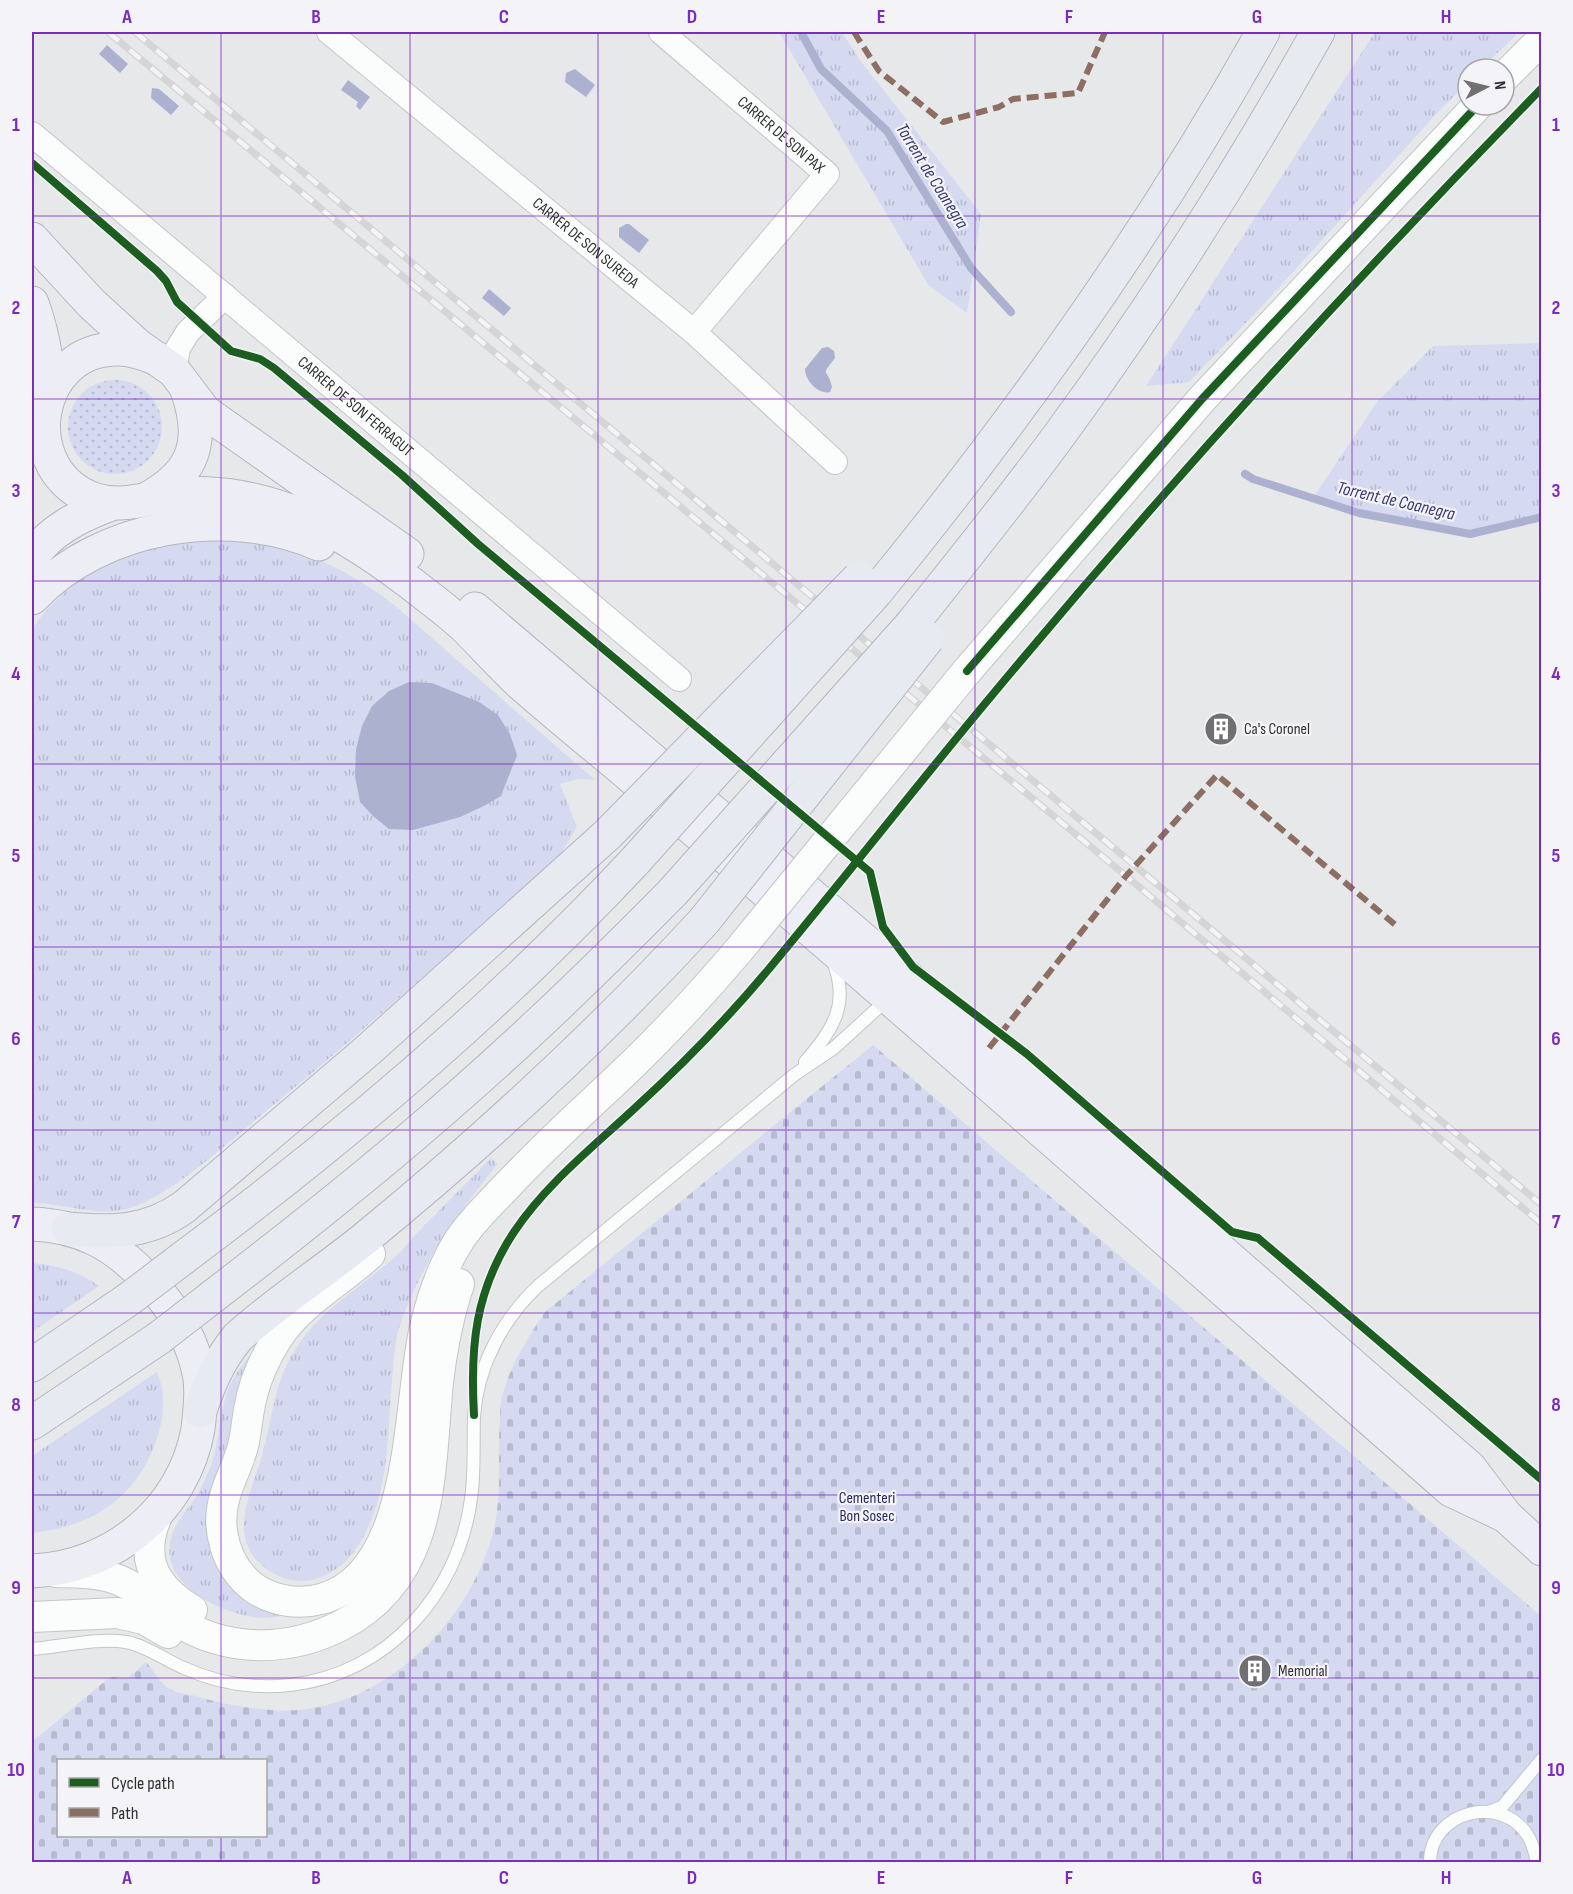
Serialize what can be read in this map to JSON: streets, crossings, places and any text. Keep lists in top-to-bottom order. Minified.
{"streets":{"street":["CARRER DE SON PAX","CARRER DE SON SUREDA","CARRER DE SON FERRAGUT"]},"crossings":[["CARRER DE SON PAX","CARRER DE SON SUREDA"]],"water":["Torrent de Coanegra"],"parks":["Cementeri Bon Sosec"],"places":{"building":["Ca's Coronel","Memorial"]},"legend":["Cycle path","Path"],"north":"right","grid":{"columns":["A","B","C","D","E","F","G","H"],"rows":["1","2","3","4","5","6","7","8","9","10"]}}
